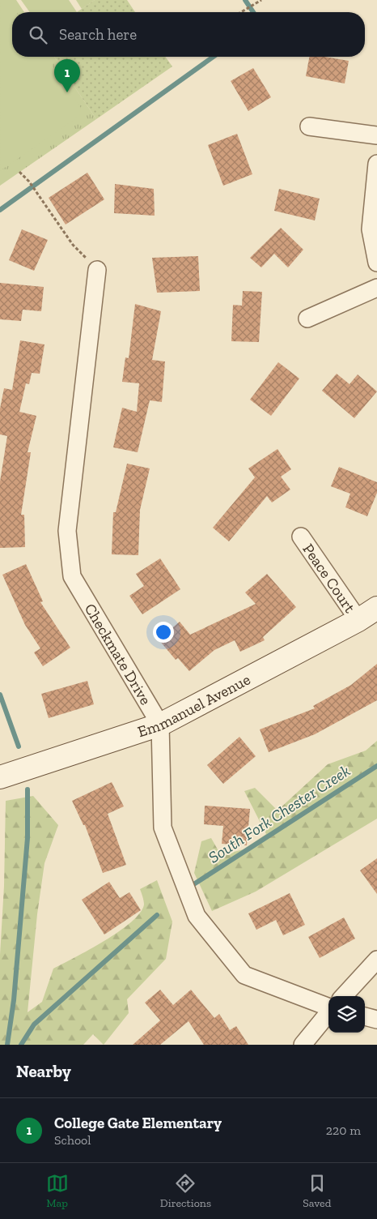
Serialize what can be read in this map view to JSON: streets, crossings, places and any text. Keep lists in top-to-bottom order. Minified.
{"streets":{"street":["Peace Court","Checkmate Drive","Emmanuel Avenue"]},"crossings":[["Peace Court","Emmanuel Avenue"],["Checkmate Drive","Emmanuel Avenue"]],"water":["South Fork Chester Creek"],"page":{"search":"Search here","pins":"1","heading":"Nearby","list":[{"mark":"1","name":"College Gate Elementary","note":"School","value":"220 m"}],"nav":["Map","Directions","Saved"]}}
